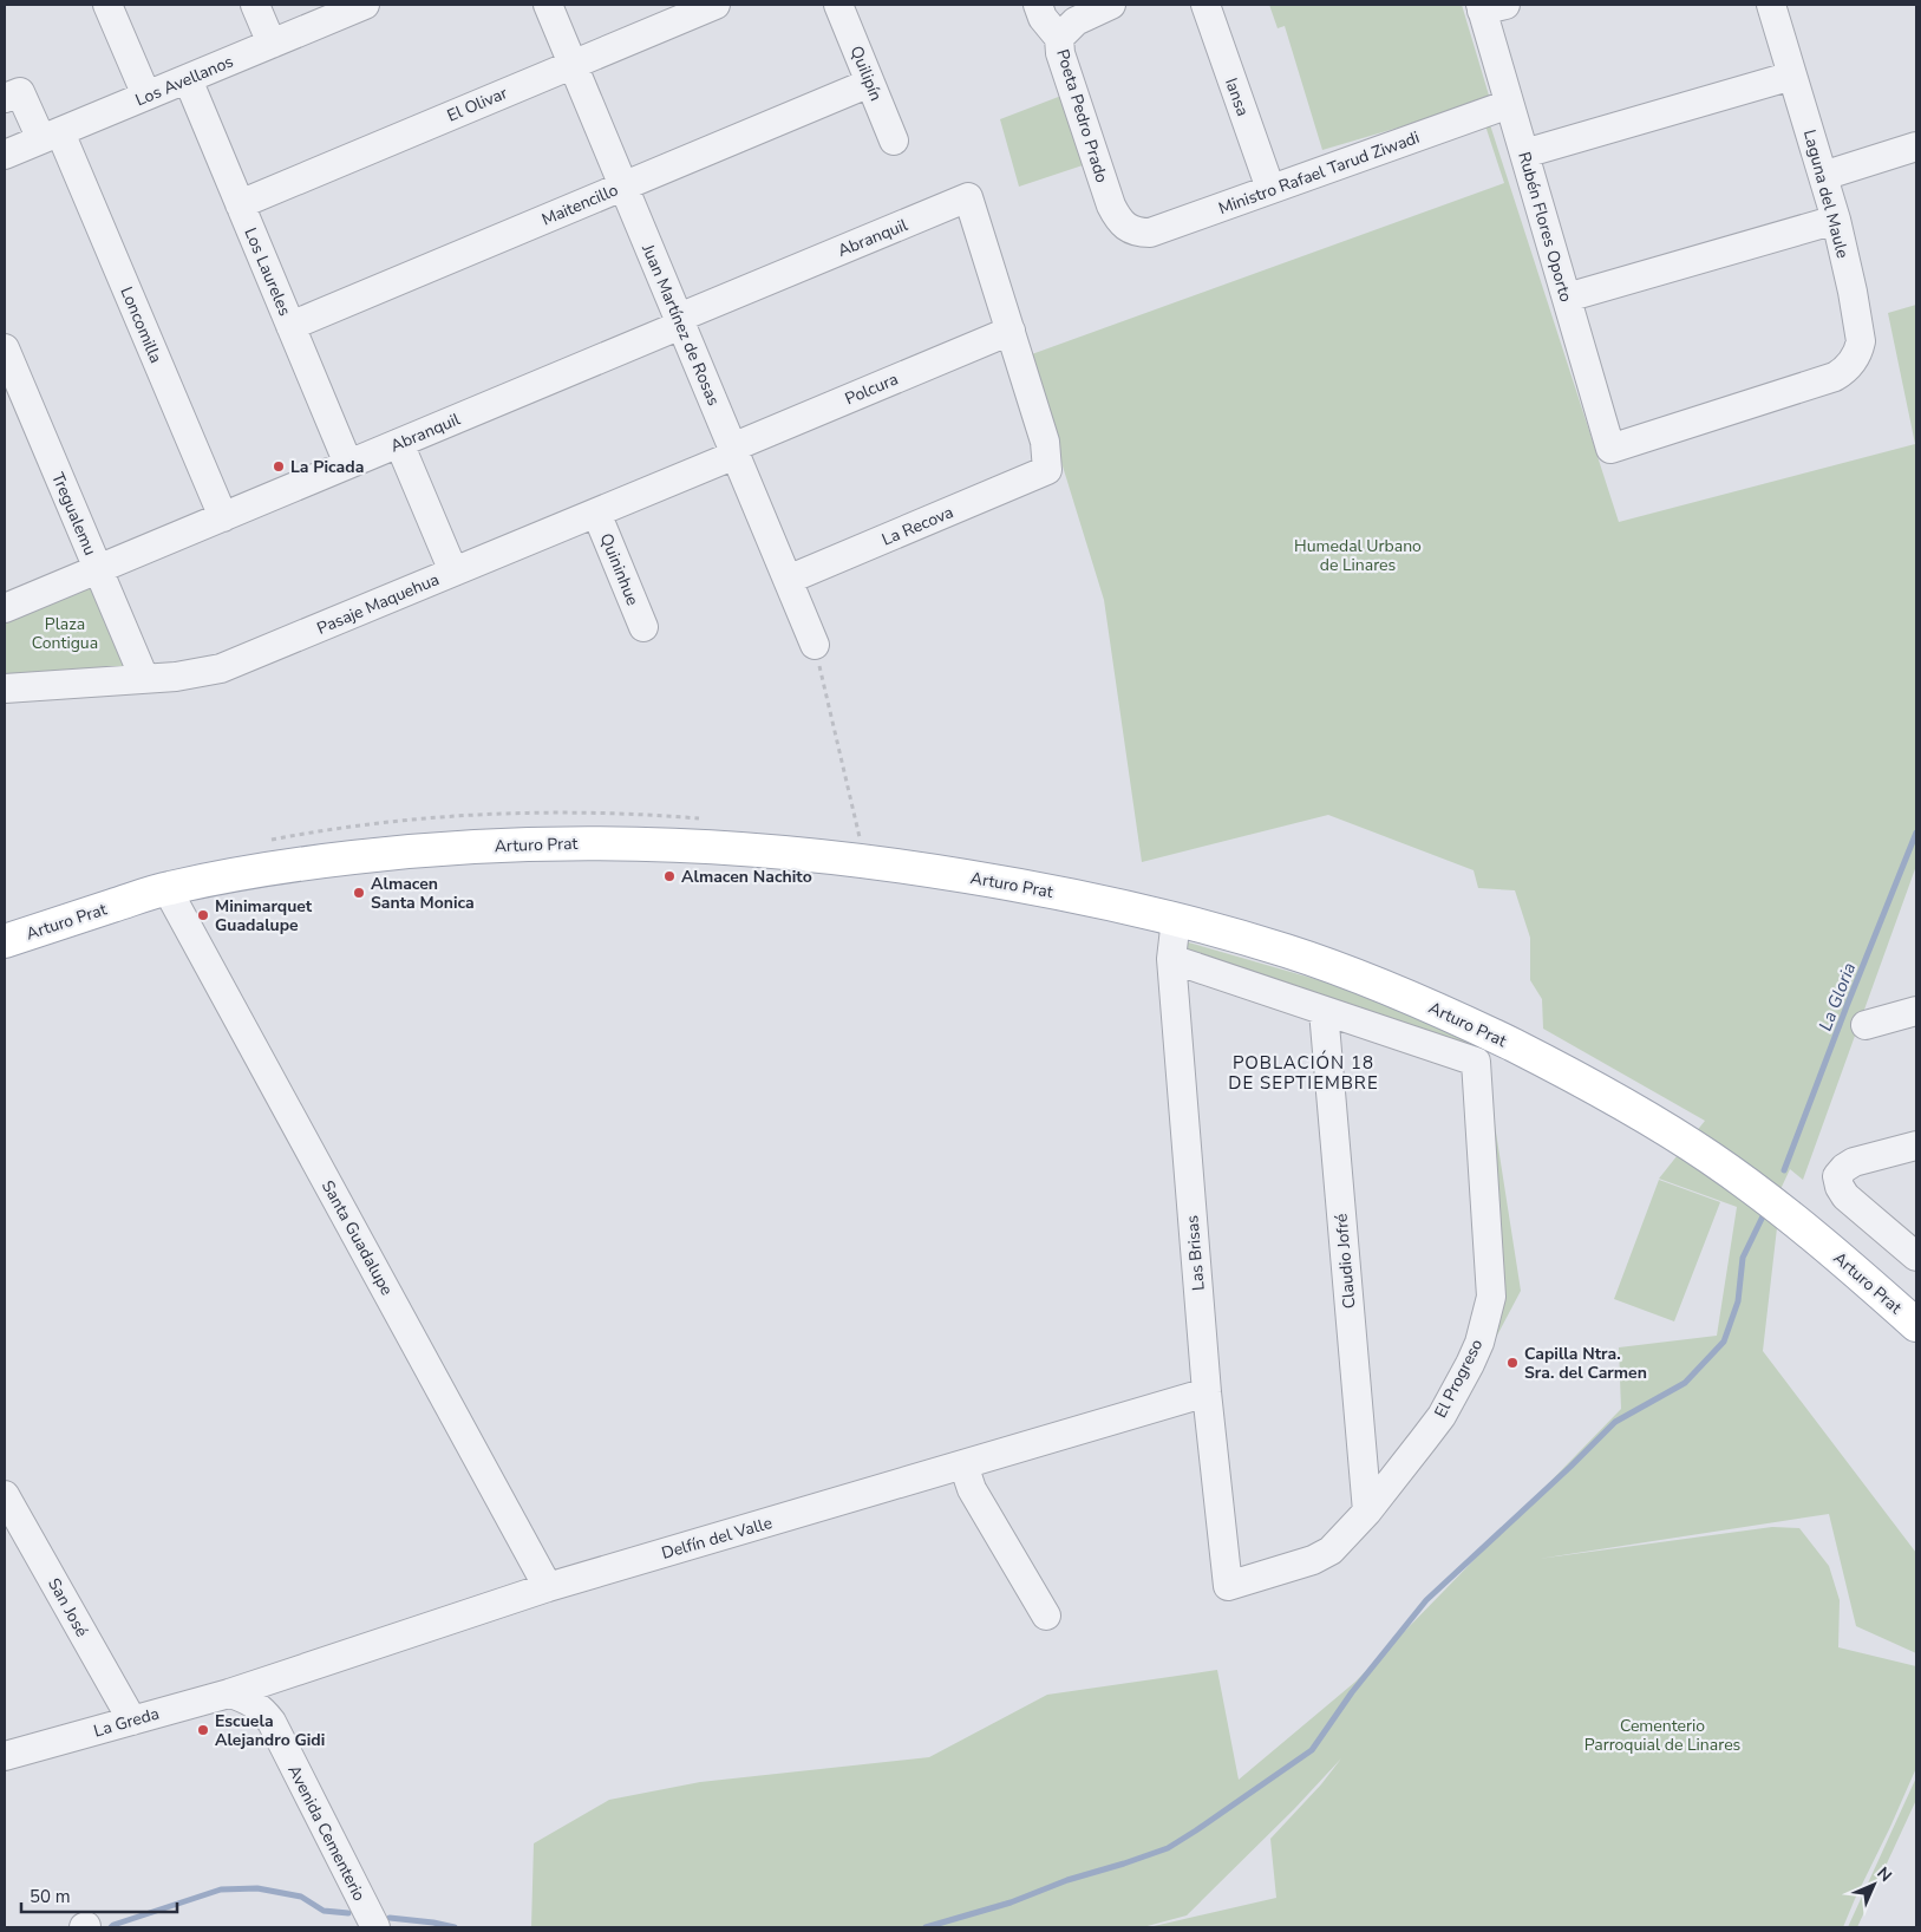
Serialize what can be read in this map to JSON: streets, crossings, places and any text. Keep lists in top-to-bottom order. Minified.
{"streets":{"main road":["Arturo Prat"],"street":["Quilipín","Los Avellanos","Iansa","El Olivar","Poeta Pedro Prado","Ministro Rafael Tarud Ziwadi","Laguna del Maule","Maitencillo","Rubén Flores Oporto","Abranquil","Los Laureles","Loncomilla","Juan Martínez de Rosas","Polcura","Tregualemu","La Recova","Quininhue","Pasaje Maquehua","Santa Guadalupe","Las Brisas","Claudio Jofré","El Progreso","Delfín del Valle","San José","La Greda","Avenida Cementerio"]},"crossings":[["Quilipín","Maitencillo"],["Los Avellanos","Los Laureles"],["Los Avellanos","Loncomilla"],["Iansa","Ministro Rafael Tarud Ziwadi"],["El Olivar","Los Laureles"],["El Olivar","Juan Martínez de Rosas"],["Poeta Pedro Prado","Ministro Rafael Tarud Ziwadi"],["Ministro Rafael Tarud Ziwadi","Rubén Flores Oporto"],["Laguna del Maule","Rubén Flores Oporto"],["Maitencillo","Los Laureles"],["Maitencillo","Juan Martínez de Rosas"],["Abranquil","Los Laureles"],["Abranquil","Loncomilla"],["Abranquil","Juan Martínez de Rosas"],["Abranquil","Polcura"],["Abranquil","Tregualemu"],["Abranquil","La Recova"],["Juan Martínez de Rosas","Polcura"],["Juan Martínez de Rosas","La Recova"],["Juan Martínez de Rosas","Pasaje Maquehua"],["Polcura","La Recova"],["Polcura","Pasaje Maquehua"],["Tregualemu","Pasaje Maquehua"],["Quininhue","Pasaje Maquehua"],["Arturo Prat","Santa Guadalupe"],["Arturo Prat","Las Brisas"],["Arturo Prat","Claudio Jofré"],["Arturo Prat","El Progreso"],["Santa Guadalupe","Delfín del Valle"],["Las Brisas","El Progreso"],["Las Brisas","Delfín del Valle"],["Claudio Jofré","El Progreso"],["Delfín del Valle","La Greda"],["Delfín del Valle","Avenida Cementerio"],["San José","La Greda"],["La Greda","Avenida Cementerio"]],"districts":["POBLACIÓN 18 DE SEPTIEMBRE"],"water":["La Gloria"],"parks":["Humedal Urbano de Linares","Plaza Contigua","Cementerio Parroquial de Linares"],"places":["La Picada","Almacen Nachito","Almacen Santa Monica","Minimarquet Guadalupe","Capilla Ntra. Sra. del Carmen","Escuela Alejandro Gidi"],"scale_bar":"50 m","north":"top right"}
